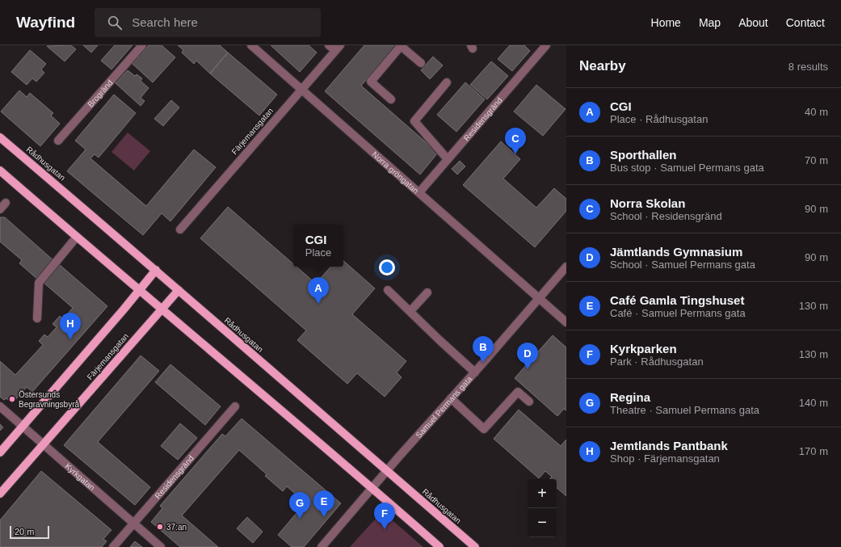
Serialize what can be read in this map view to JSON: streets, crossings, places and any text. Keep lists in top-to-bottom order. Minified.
{"streets":{"main road":["Färjemansgatan","Rådhusgatan"],"street":["Brogränd","Residensgränd","Norra gröngatan","Samuel Permans gata","Kyrkgatan"]},"crossings":[["Residensgränd","Norra gröngatan"],["Residensgränd","Kyrkgatan"],["Färjemansgatan","Rådhusgatan"],["Färjemansgatan","Norra gröngatan"],["Färjemansgatan","Kyrkgatan"],["Rådhusgatan","Samuel Permans gata"],["Norra gröngatan","Samuel Permans gata"]],"places":["Östersunds Begravningsbyrå","37:an"],"scale_bar":"20 m","page":{"header":"Wayfind","search":"Search here","nav":["Home","Map","About","Contact"],"heading":["Nearby","8 results"],"list":[{"mark":"A","name":"CGI","note":"Place · Rådhusgatan","value":"40 m"},{"mark":"B","name":"Sporthallen","note":"Bus stop · Samuel Permans gata","value":"70 m"},{"mark":"C","name":"Norra Skolan","note":"School · Residensgränd","value":"90 m"},{"mark":"D","name":"Jämtlands Gymnasium","note":"School · Samuel Permans gata","value":"90 m"},{"mark":"E","name":"Café Gamla Tingshuset","note":"Café · Samuel Permans gata","value":"130 m"},{"mark":"F","name":"Kyrkparken","note":"Park · Rådhusgatan","value":"130 m"},{"mark":"G","name":"Regina","note":"Theatre · Samuel Permans gata","value":"140 m"},{"mark":"H","name":"Jemtlands Pantbank","note":"Shop · Färjemansgatan","value":"170 m"}],"pins":["C","A","H","B","D","E","G","F"],"popup":["CGI","Place"],"map_buttons":["+","−"],"scale":"20 m"}}
